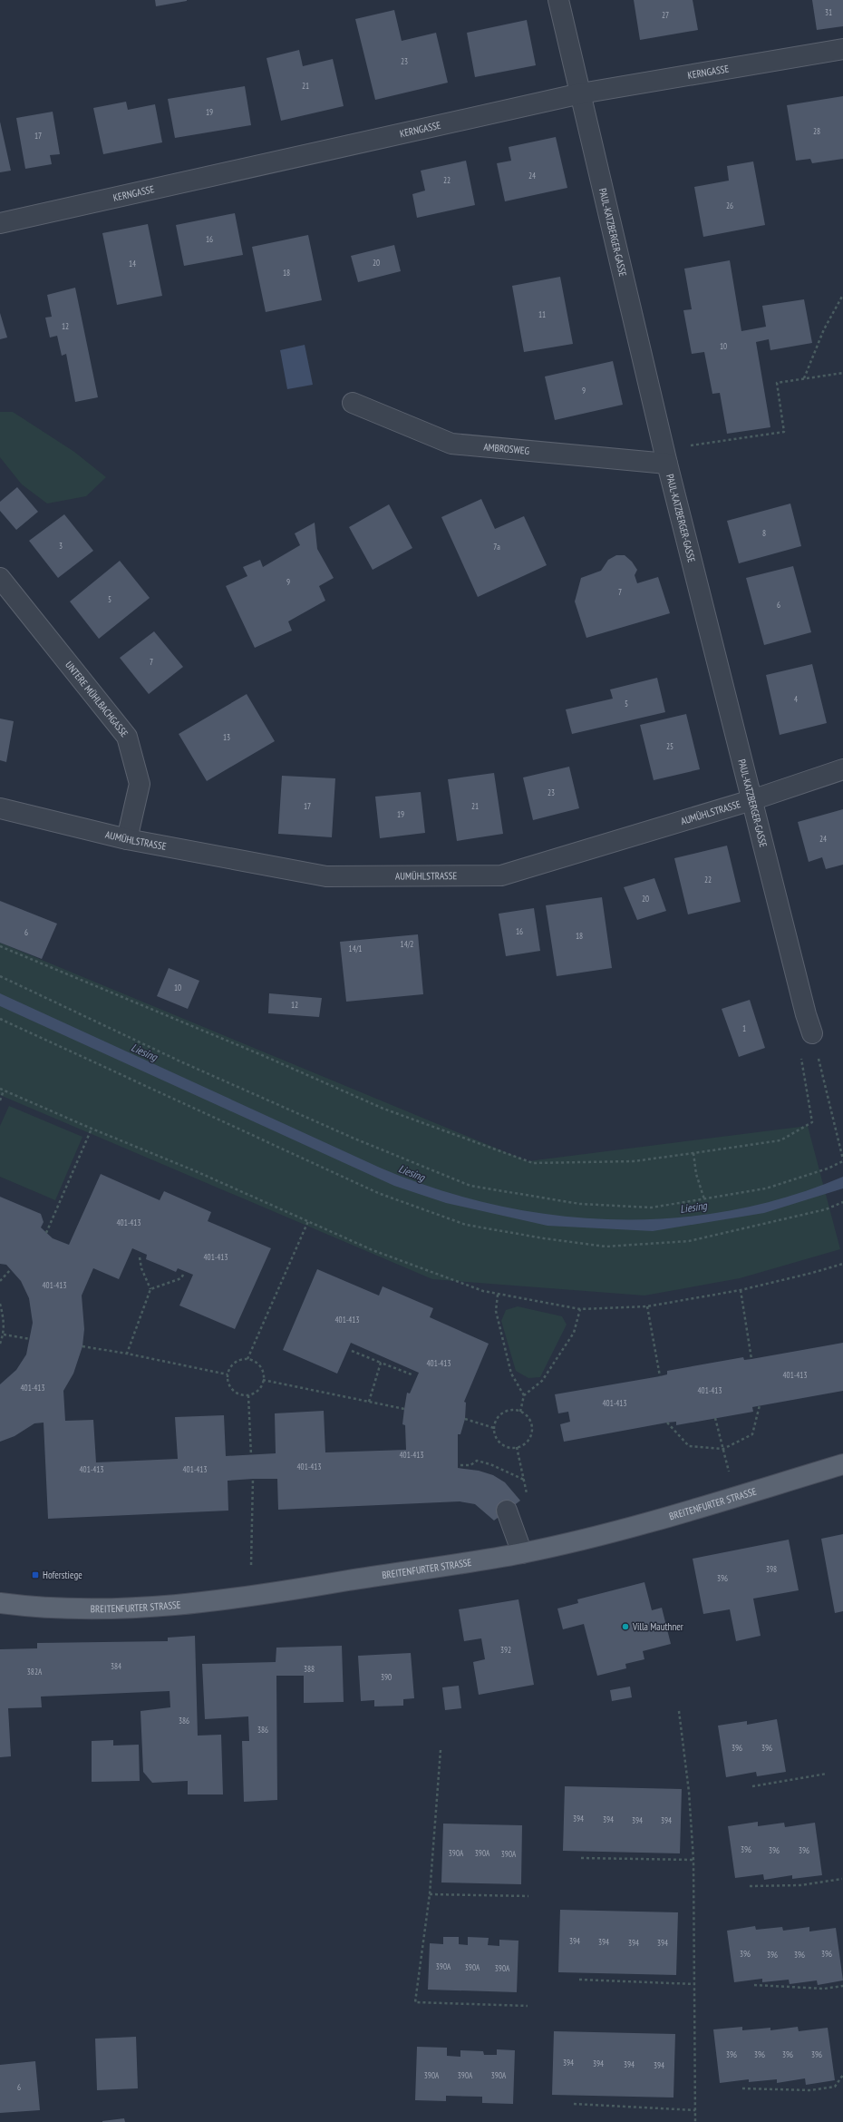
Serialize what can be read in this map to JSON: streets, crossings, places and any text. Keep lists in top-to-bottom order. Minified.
{"streets":{"main road":["BREITENFURTER STRASSE"],"street":["KERNGASSE","PAUL-KATZBERGER-GASSE","AMBROSWEG","UNTERE MÜHLBACHGASSE","AUMÜHLSTRASSE"]},"crossings":[["KERNGASSE","PAUL-KATZBERGER-GASSE"],["PAUL-KATZBERGER-GASSE","AMBROSWEG"],["PAUL-KATZBERGER-GASSE","AUMÜHLSTRASSE"],["UNTERE MÜHLBACHGASSE","AUMÜHLSTRASSE"]],"water":["Liesing"],"places":{"transit":["Hoferstiege"],"other":["Villa Mauthner"]},"house_numbers":["31","27","23","21","19","28","17","24","22","26","16","20","14","18","11","12","10","9","8","3","7a","9","7","5","6","7","4","5","13","25","23","17","21","19","24","22","20","16","6","18","14/2","14/1","10","12","1","401-413","401-413","401-413","401-413","401-413","401-413","401-413","401-413","401-413","401-413","401-413","401-413","401-413","398","396","392","384","388","382A","390","386","386","396","396","394","394","394","394","396","396","396","390A","390A","390A","394","394","394","394","396","396","396","396","390A","390A","390A","396","396","396","396","394","394","394","394","390A","390A","390A","6"]}
